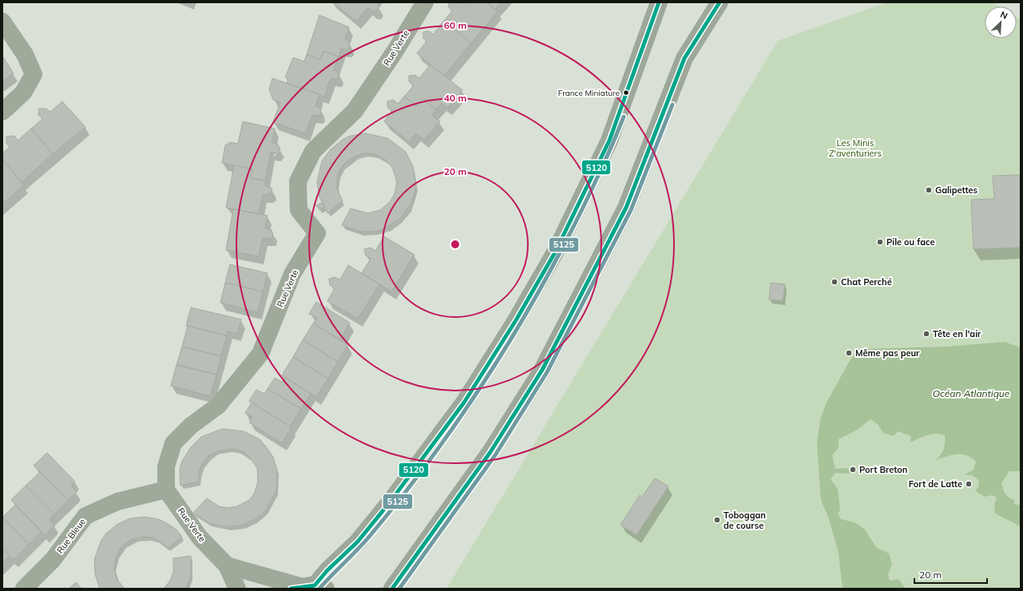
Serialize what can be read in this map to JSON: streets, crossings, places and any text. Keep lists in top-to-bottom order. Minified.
{"streets":{"street":["Rue Verte","Rue Bleue"]},"crossings":[["Rue Verte","Rue Bleue"]],"water":["Océan Atlantique"],"parks":["Les Minis Z'aventuriers"],"places":["France Miniature","Galipettes","Pile ou face","Chat Perché","Tête en l'air","Même pas peur","Port Breton","Fort de Latte","Toboggan de course"],"lines":["transit line 5120","transit line 5125"],"scale_bar":"20 m","north":"top right","rings":["60 m","40 m","20 m"]}
